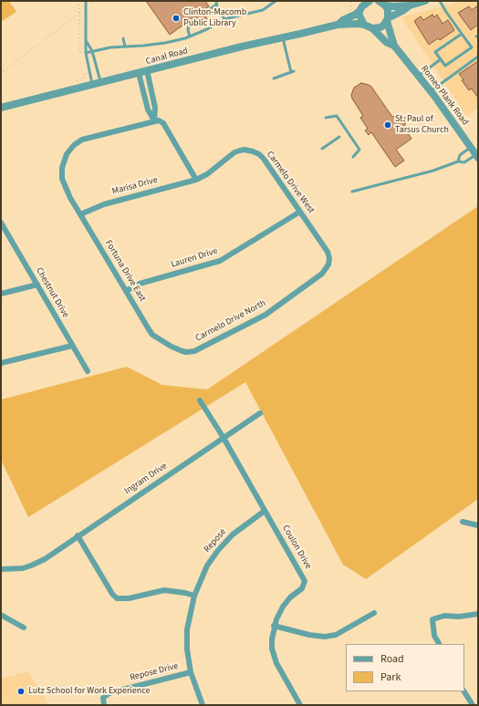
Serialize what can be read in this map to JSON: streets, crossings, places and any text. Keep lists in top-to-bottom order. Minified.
{"streets":{"street":["Canal Road","Romeo Plank Road","Carmelo Drive West","Marisa Drive","Lauren Drive","Fortuna Drive East","Chestnut Drive","Carmelo Drive North","Ingram Drive","Repose","Coulon Drive","Repose Drive"]},"crossings":[["Canal Road","Romeo Plank Road"],["Carmelo Drive West","Marisa Drive"],["Carmelo Drive West","Lauren Drive"],["Carmelo Drive West","Carmelo Drive North"],["Marisa Drive","Fortuna Drive East"],["Lauren Drive","Fortuna Drive East"],["Fortuna Drive East","Carmelo Drive North"],["Ingram Drive","Coulon Drive"],["Repose","Coulon Drive"],["Repose","Repose Drive"]],"places":["Clinton-Macomb Public Library","St. Paul of Tarsus Church","Lutz School for Work Experience"],"legend":["Road","Park"]}
